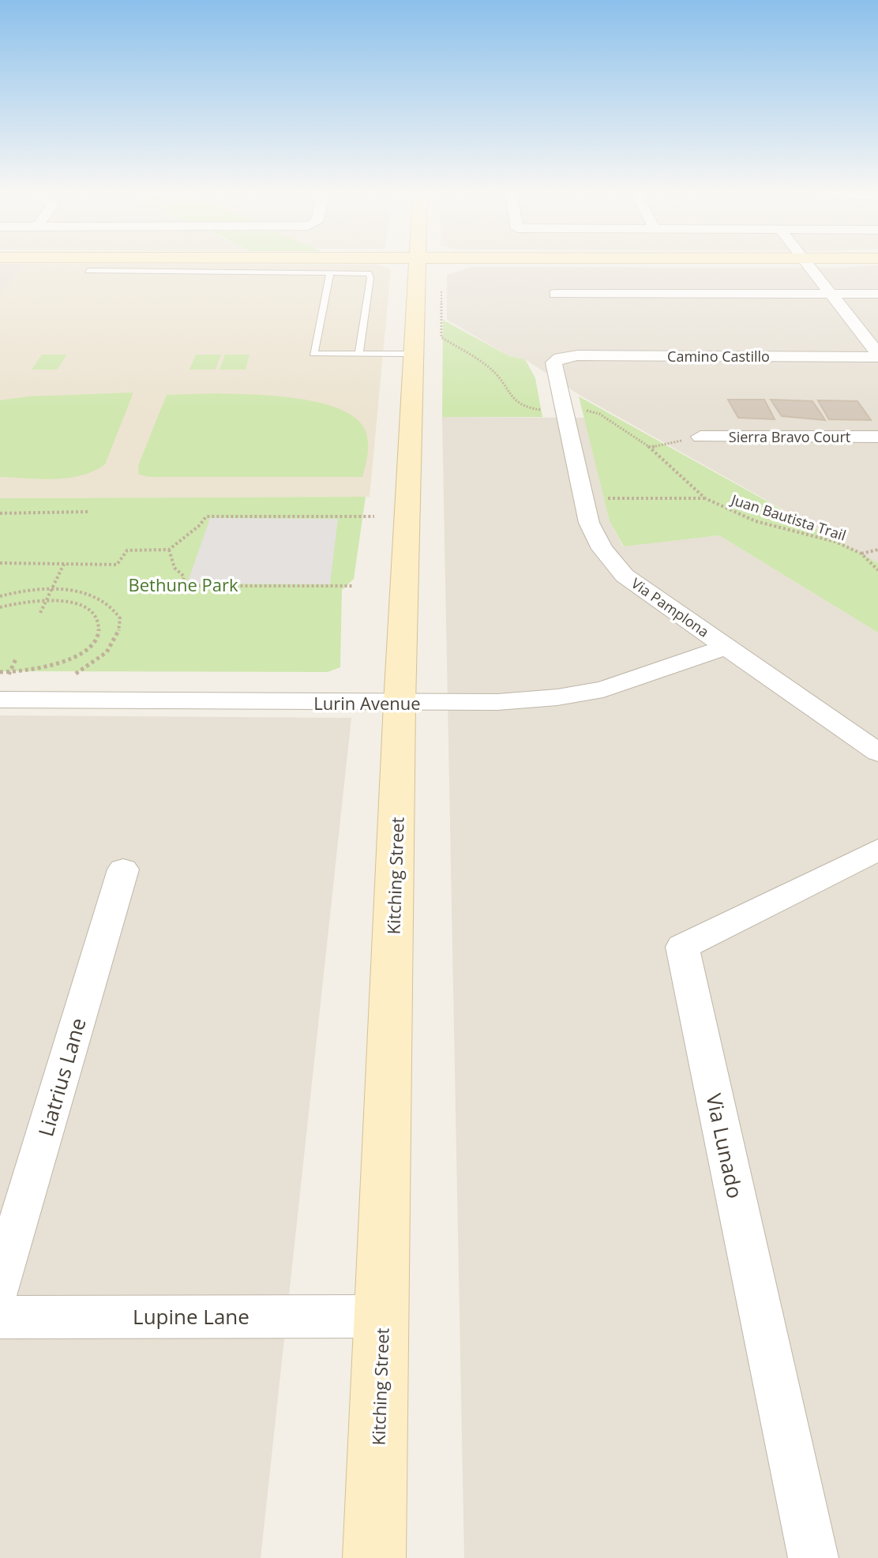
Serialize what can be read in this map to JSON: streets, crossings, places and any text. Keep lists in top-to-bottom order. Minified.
{"streets":{"street":["Camino Castillo","Sierra Bravo Court","Via Pamplona","Lurin Avenue","Kitching Street","Liatrius Lane","Via Lunado","Lupine Lane"],"path":["Juan Bautista Trail"]},"crossings":[["Camino Castillo","Via Pamplona"],["Juan Bautista Trail","Via Pamplona"],["Via Pamplona","Lurin Avenue"],["Lurin Avenue","Kitching Street"],["Kitching Street","Lupine Lane"]],"parks":["Bethune Park"]}
